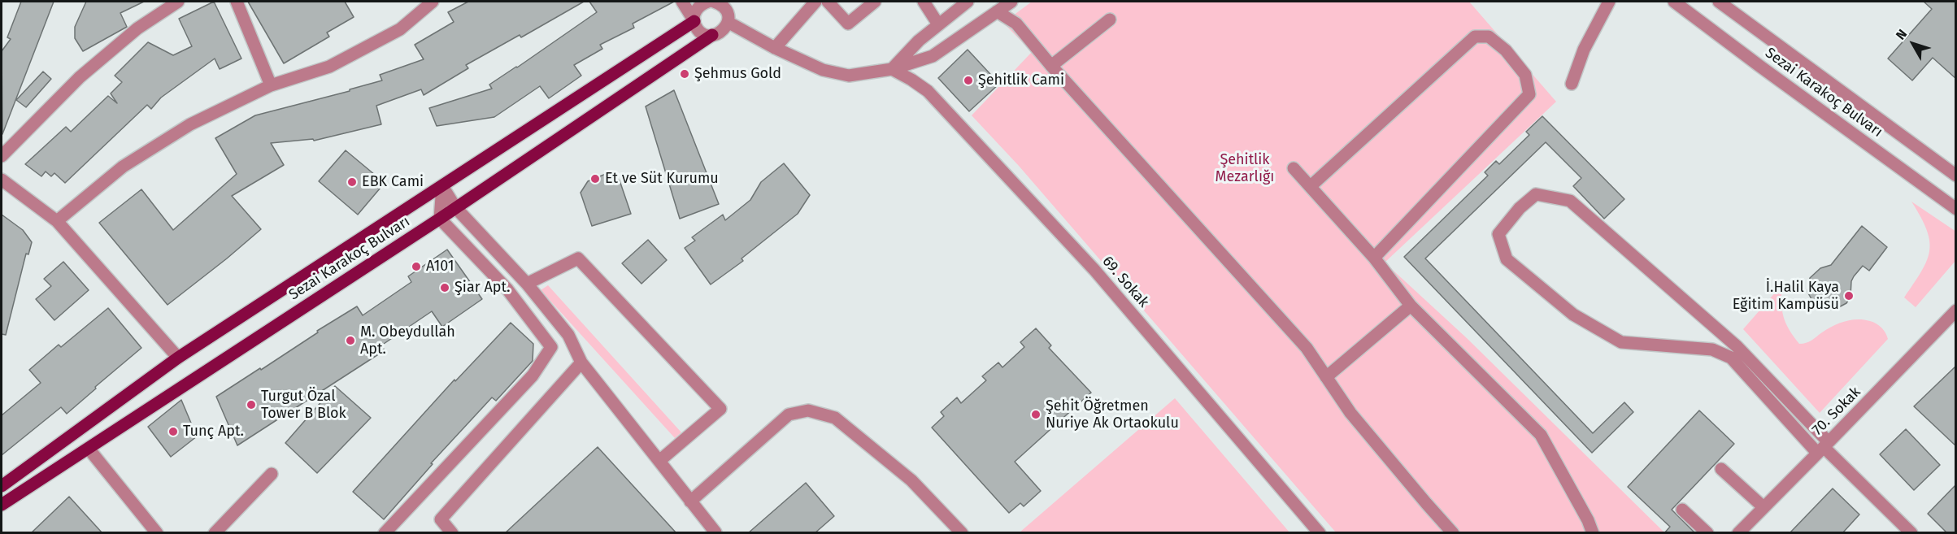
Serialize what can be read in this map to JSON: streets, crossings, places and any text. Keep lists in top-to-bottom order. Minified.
{"streets":{"main road":["Sezai Karakoç Bulvarı"],"street":["69. Sokak","70. Sokak"]},"parks":["Şehitlik Mezarlığı"],"places":["Şehmus Gold","Şehitlik Cami","Et ve Süt Kurumu","EBK Cami","A101","Şiar Apt.","İ.Halil Kaya Eğitim Kampüsü","M. Obeydullah Apt.","Turgut Özal Tower B Blok","Şehit Öğretmen Nuriye Ak Ortaokulu","Tunç Apt."],"north":"top left"}
